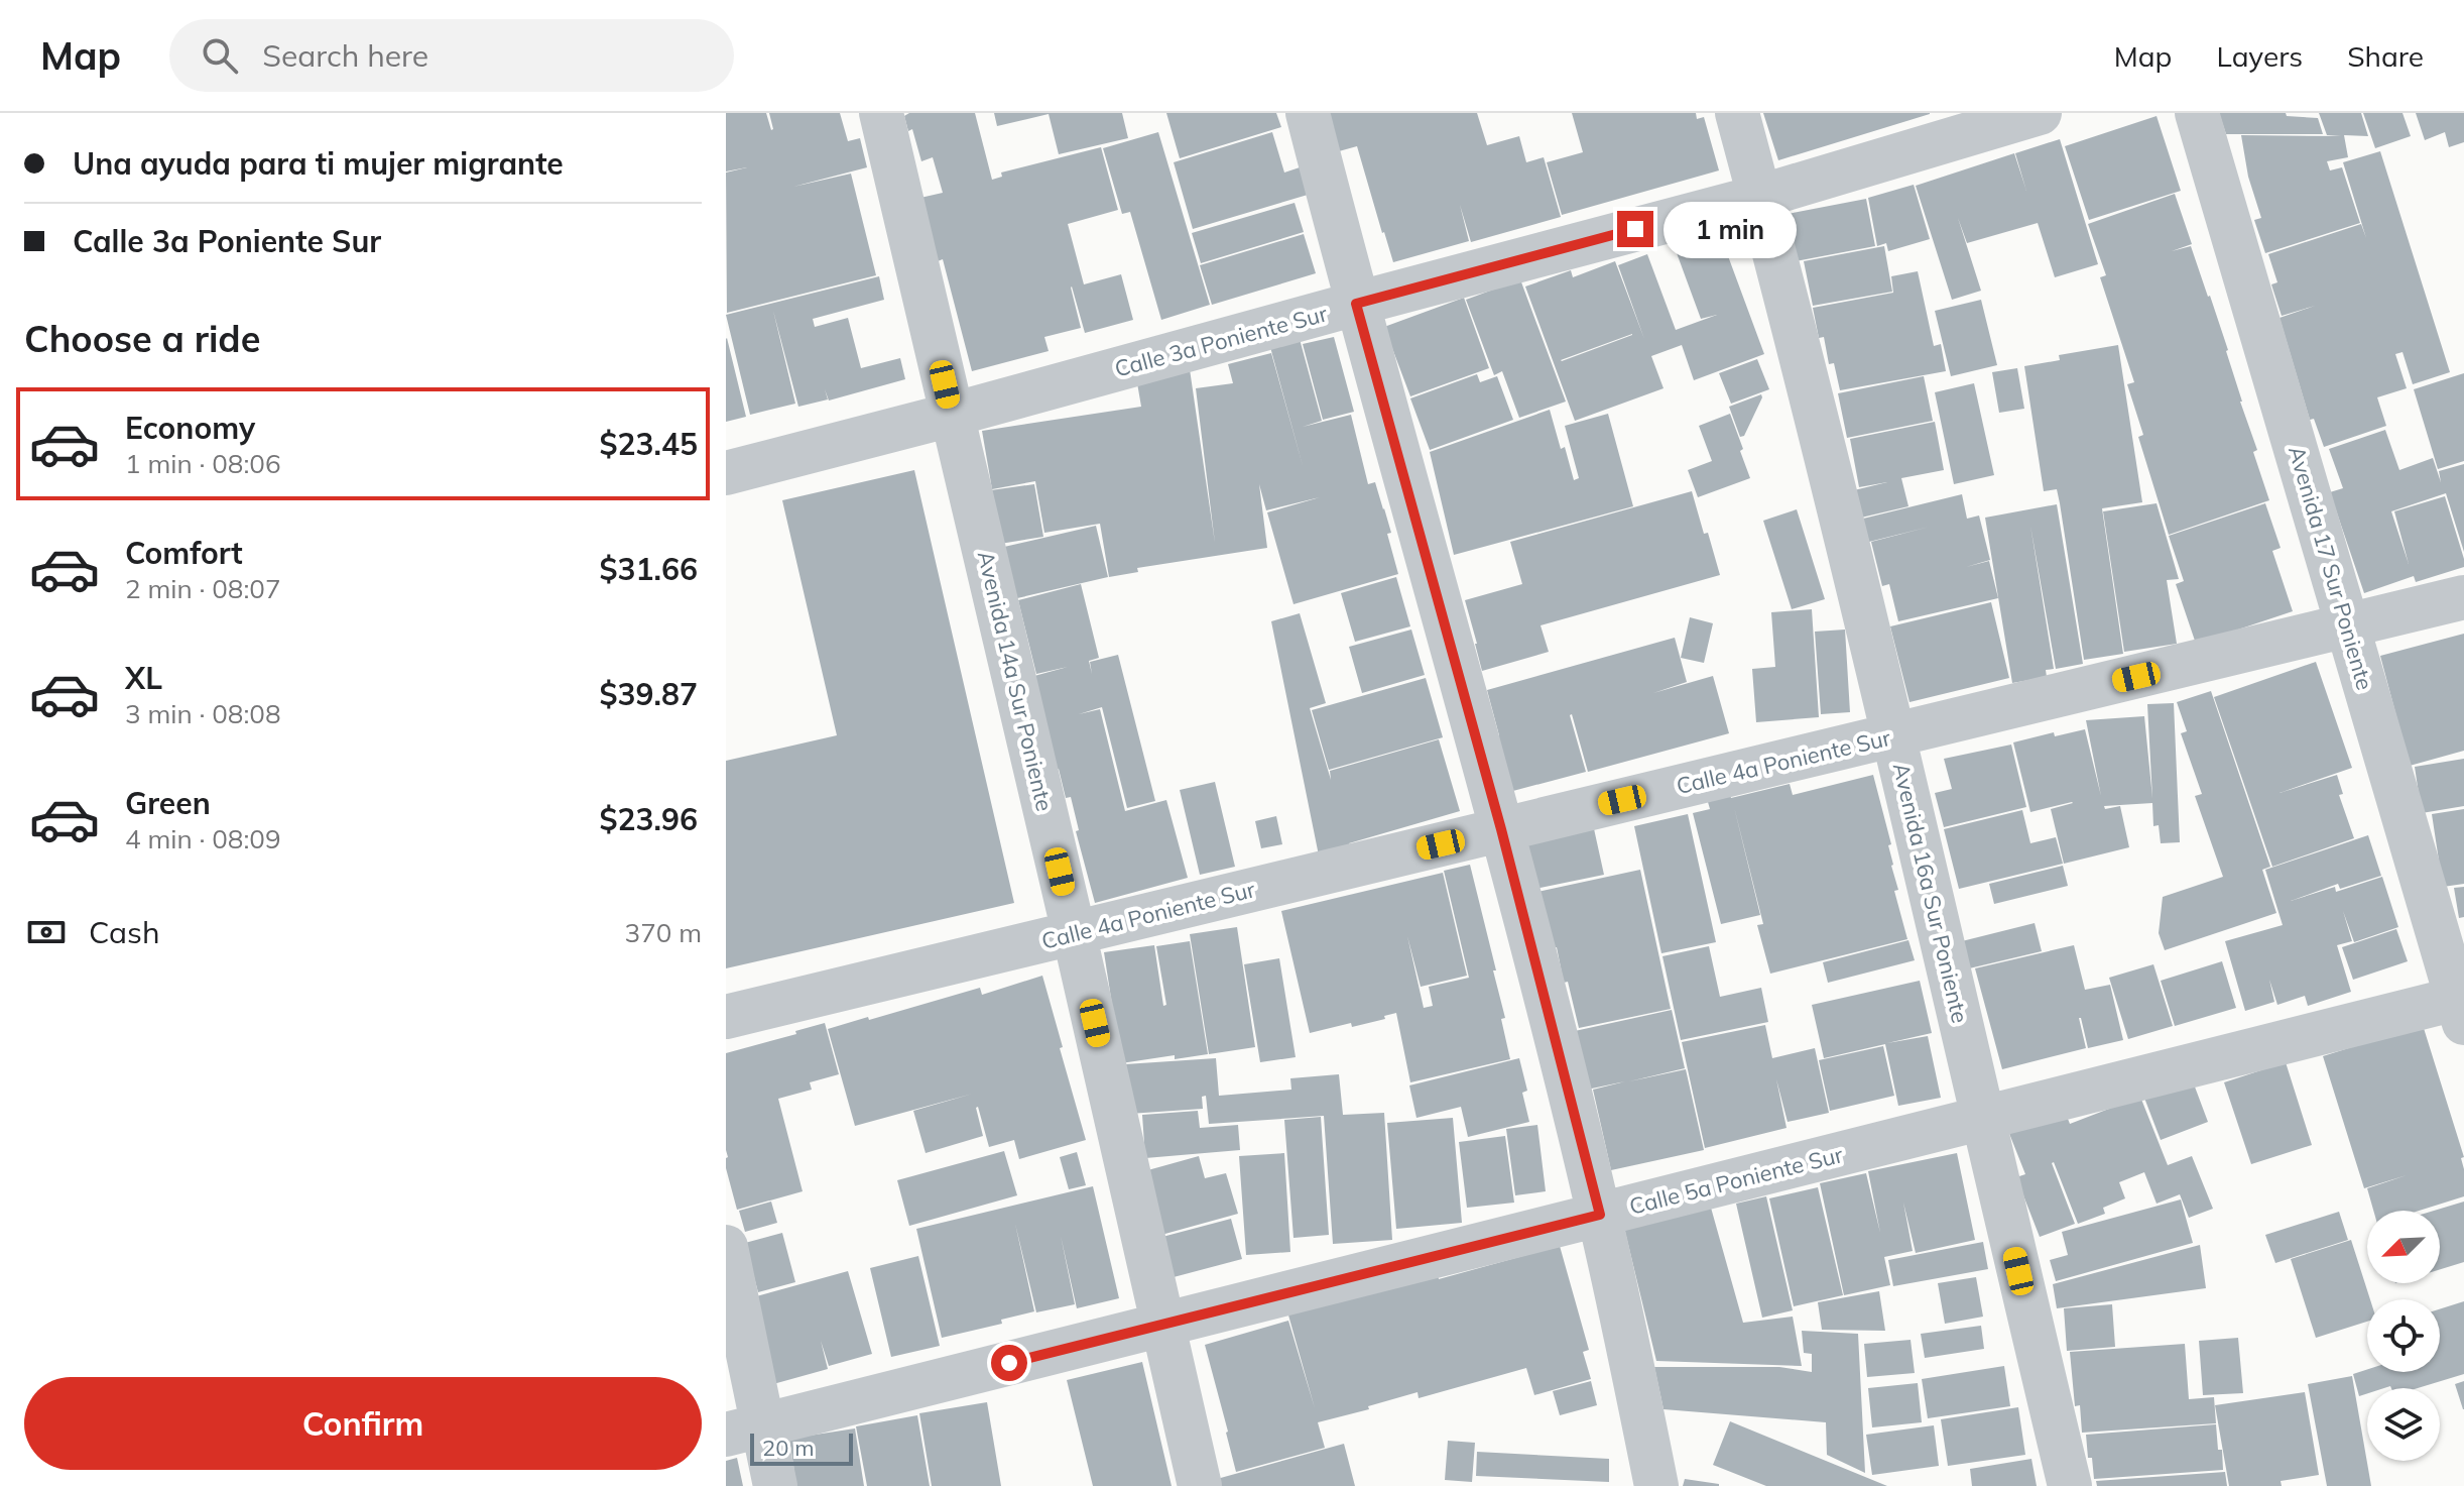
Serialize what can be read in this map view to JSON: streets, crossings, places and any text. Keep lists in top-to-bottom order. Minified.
{"streets":{"street":["Calle 3a Poniente Sur","Avenida 17 Sur Poniente","Avenida 14a Sur Poniente","Calle 4a Poniente Sur","Avenida 16a Sur Poniente","Calle 5a Poniente Sur"]},"crossings":[["Calle 3a Poniente Sur","Avenida 14a Sur Poniente"],["Calle 3a Poniente Sur","Avenida 16a Sur Poniente"],["Avenida 17 Sur Poniente","Calle 4a Poniente Sur"],["Avenida 17 Sur Poniente","Calle 5a Poniente Sur"],["Avenida 14a Sur Poniente","Calle 4a Poniente Sur"],["Avenida 14a Sur Poniente","Calle 5a Poniente Sur"],["Calle 4a Poniente Sur","Avenida 16a Sur Poniente"],["Avenida 16a Sur Poniente","Calle 5a Poniente Sur"]],"scale_bar":"20 m","north":"bottom left","page":{"header":"Map","search":"Search here","nav":["Map","Layers","Share"],"banner":["Una ayuda para ti mujer migrante","Calle 3a Poniente Sur"],"bubble":"1 min","heading":"Choose a ride","list":[{"name":"Economy","note":"1 min · 08:06","value":"$23.45"},{"name":"Comfort","note":"2 min · 08:07","value":"$31.66"},{"name":"XL","note":"3 min · 08:08","value":"$39.87"},{"name":"Green","note":"4 min · 08:09","value":"$23.96"}],"pay":["Cash","370 m"],"buttons":"Confirm","scale":"20 m"}}
